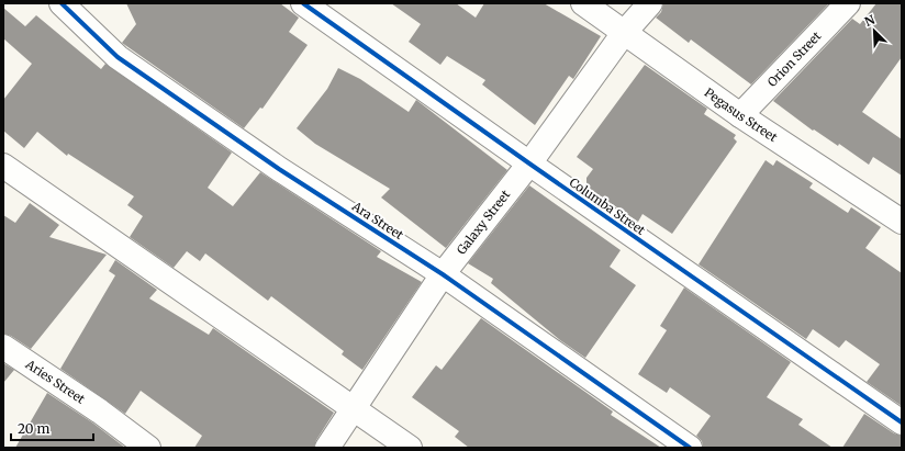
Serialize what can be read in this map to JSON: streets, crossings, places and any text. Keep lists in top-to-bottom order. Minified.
{"streets":{"street":["Orion Street","Pegasus Street","Columba Street","Ara Street","Galaxy Street","Aries Street"]},"crossings":[["Orion Street","Pegasus Street"],["Pegasus Street","Galaxy Street"],["Columba Street","Galaxy Street"],["Ara Street","Galaxy Street"]],"scale_bar":"20 m","north":"top left"}
